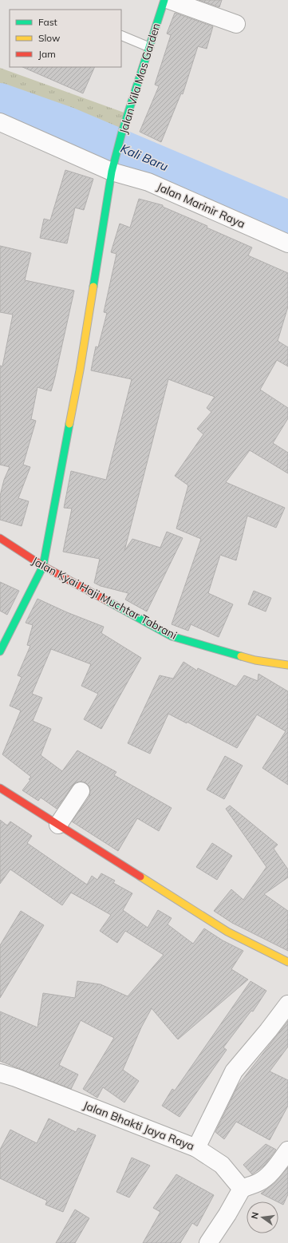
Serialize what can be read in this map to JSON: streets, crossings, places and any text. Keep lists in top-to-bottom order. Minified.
{"streets":{"street":["Jalan Vila Mas Garden","Jalan Marinir Raya","Jalan Kyai Haji Muchtar Tabrani","Jalan Bhakti Jaya Raya"]},"crossings":[["Jalan Vila Mas Garden","Jalan Marinir Raya"],["Jalan Vila Mas Garden","Jalan Kyai Haji Muchtar Tabrani"]],"water":["Kali Baru"],"legend":["Fast","Slow","Jam"],"north":"left"}
